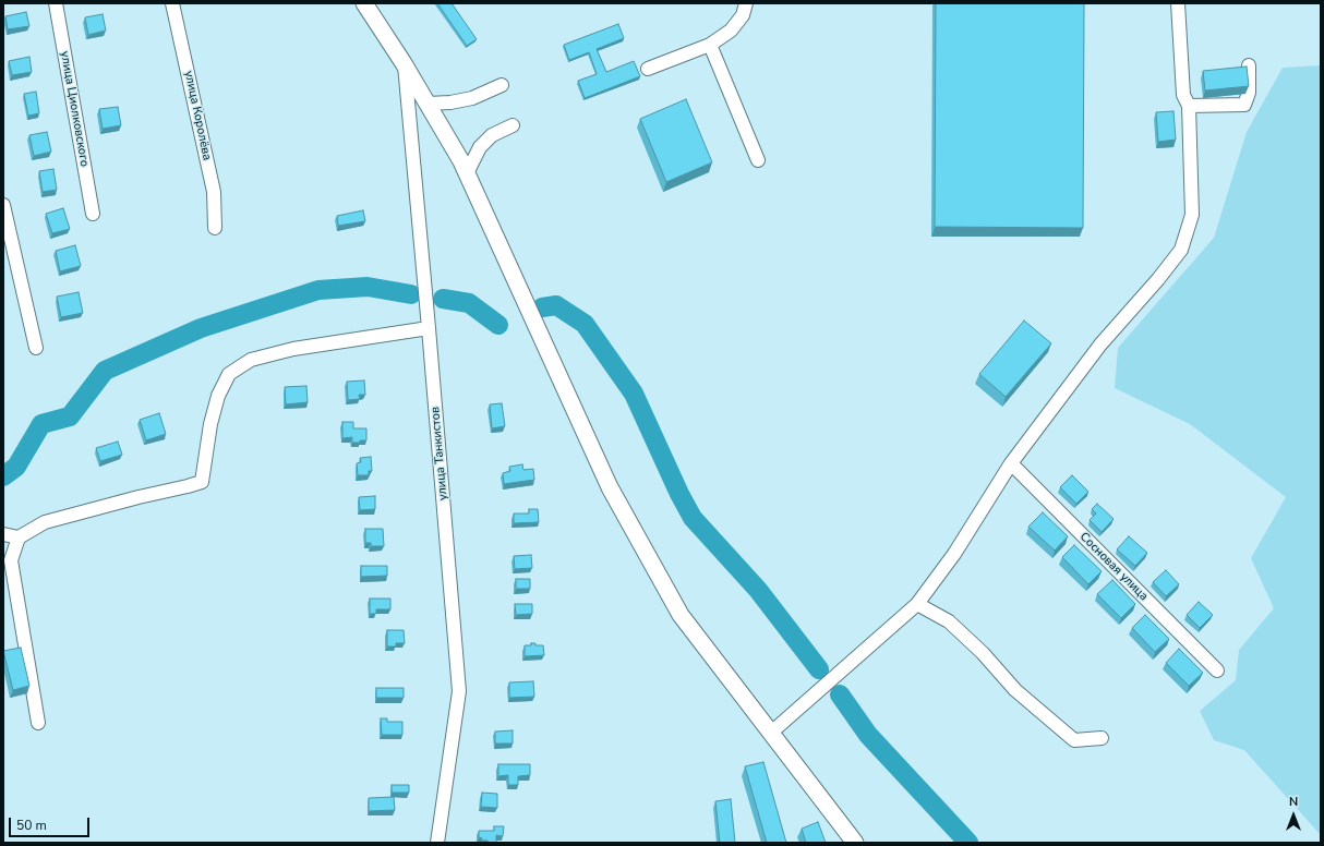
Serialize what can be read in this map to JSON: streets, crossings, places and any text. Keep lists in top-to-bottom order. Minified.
{"streets":{"street":["улица Циолковского","улица Королёва","улица Танкистов","Сосновая улица"]},"scale_bar":"50 m","north":"top"}
